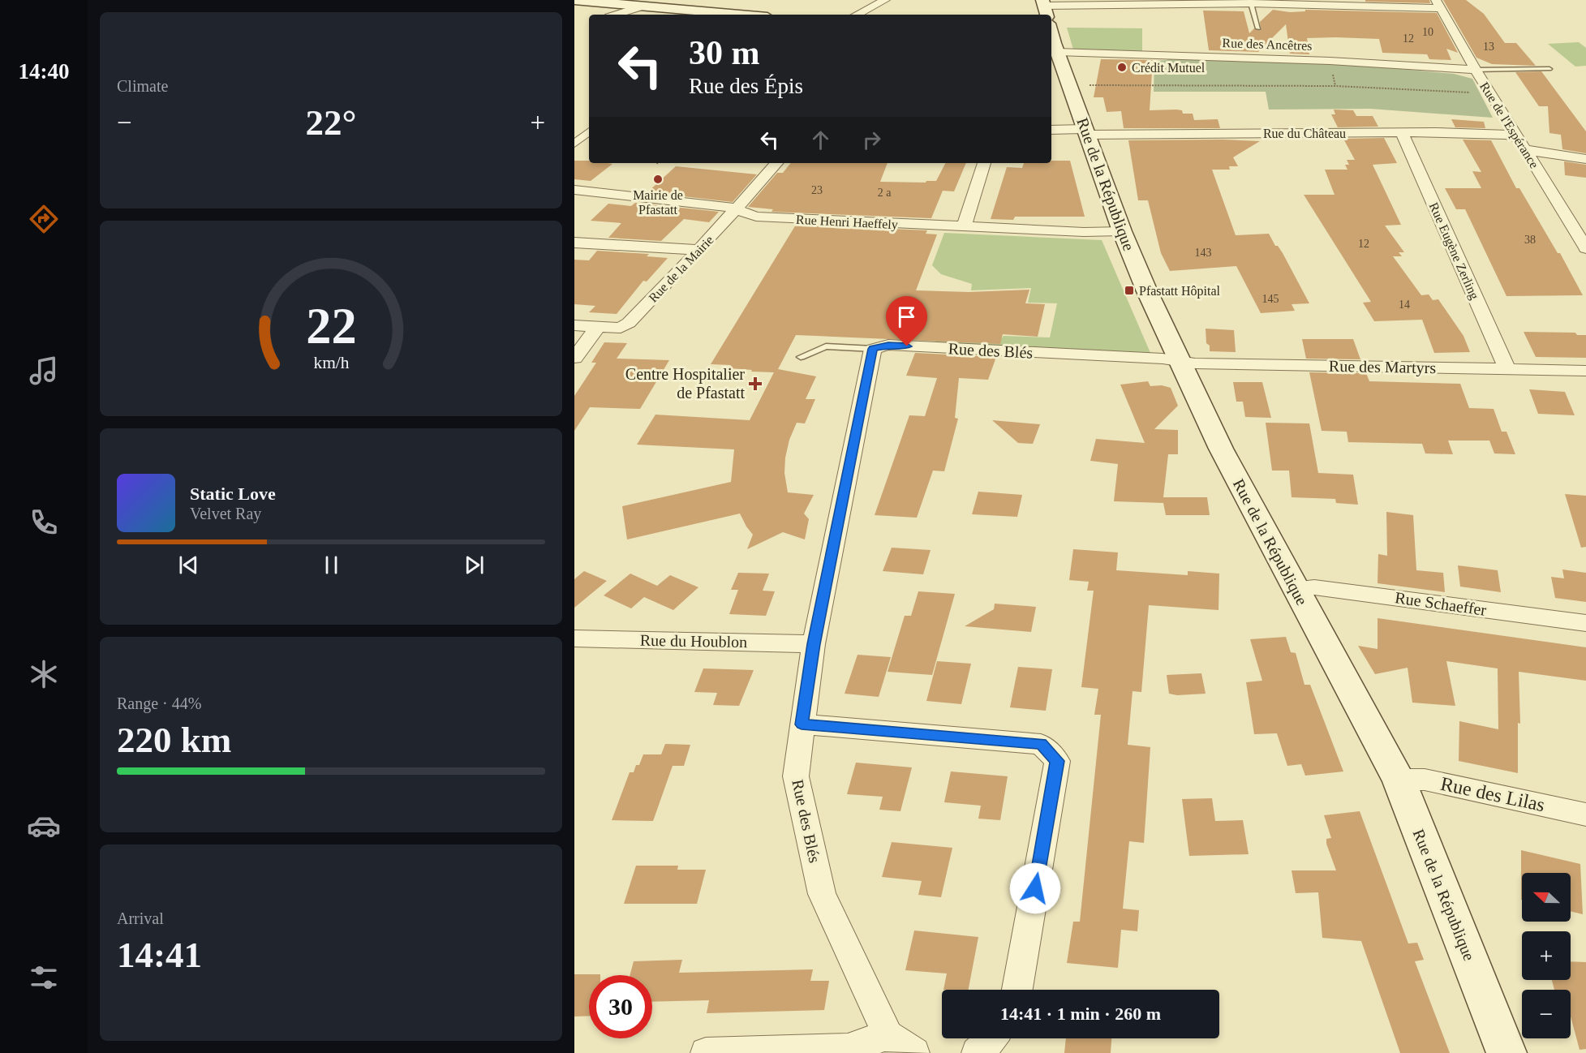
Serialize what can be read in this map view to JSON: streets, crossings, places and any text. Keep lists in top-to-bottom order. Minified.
{"streets":{"main road":["Rue de la République"],"street":["Rue des Ancêtres","Rue de l'Espérance","Rue du Château","Rue Henri Haeffely","Rue Eugène Zerling","Rue de la Mairie","Rue des Blés","Rue des Martyrs","Rue Schaeffer","Rue du Houblon","Rue des Lilas"]},"crossings":[["Rue des Ancêtres","Rue de l'Espérance"],["Rue des Ancêtres","Rue de la République"],["Rue de l'Espérance","Rue du Château"],["Rue du Château","Rue de la République"],["Rue du Château","Rue Eugène Zerling"],["Rue de la République","Rue Henri Haeffely"],["Rue de la République","Rue des Blés"],["Rue de la République","Rue des Martyrs"],["Rue de la République","Rue Schaeffer"],["Rue de la République","Rue des Lilas"],["Rue Henri Haeffely","Rue de la Mairie"],["Rue Eugène Zerling","Rue des Martyrs"],["Rue des Blés","Rue des Martyrs"],["Rue des Blés","Rue du Houblon"]],"places":{"other":["Crédit Mutuel","Mairie de Pfastatt"],"transit":["Pfastatt Hôpital"],"health":["Centre Hospitalier de Pfastatt"]},"house_numbers":["10","12","13","23","2 a","38","12","143","145","14"],"north":"left","page":{"tabs":"14:40","tile":["Climate",["Range · 44%","220 km"],["Arrival","14:41"]],"turn":["30 m","Rue des Épis"],"heat":["−","22°","+"],"song":["Static Love","Velvet Ray"],"map_buttons":["+","−"],"limit":"30","trip":"14:41 · 1 min · 260 m","gauge":["22","km/h"]}}
